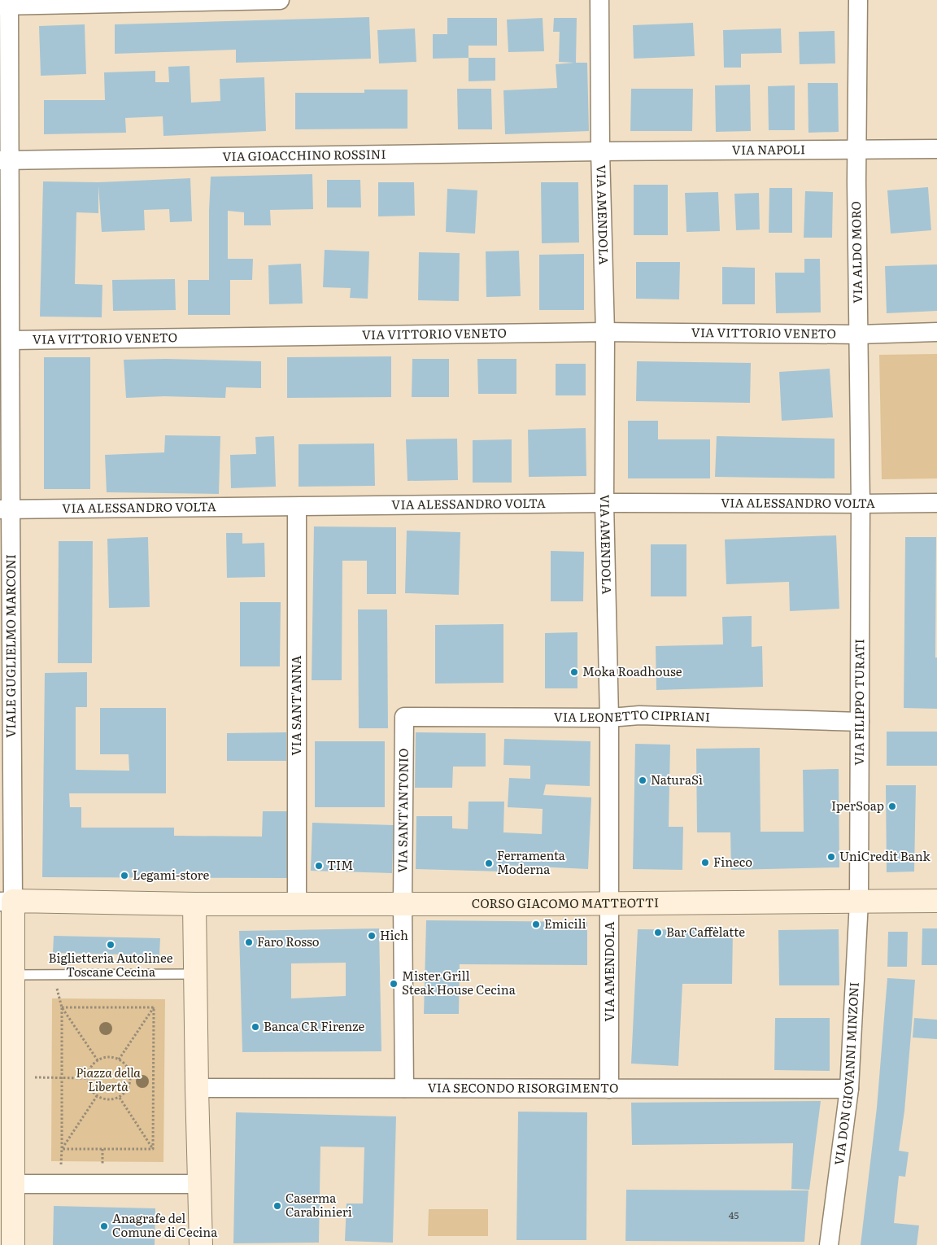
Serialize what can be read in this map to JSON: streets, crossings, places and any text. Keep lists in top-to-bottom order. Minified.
{"streets":{"street":["VIA NAPOLI","VIA GIOACCHINO ROSSINI","VIA AMENDOLA","VIA ALDO MORO","VIA VITTORIO VENETO","VIA ALESSANDRO VOLTA","VIALE GUGLIELMO MARCONI","VIA FILIPPO TURATI","VIA SANT'ANNA","VIA LEONETTO CIPRIANI","VIA SANT'ANTONIO","CORSO GIACOMO MATTEOTTI","VIA DON GIOVANNI MINZONI","VIA SECONDO RISORGIMENTO"]},"crossings":[["VIA NAPOLI","VIA GIOACCHINO ROSSINI"],["VIA NAPOLI","VIA AMENDOLA"],["VIA NAPOLI","VIA ALDO MORO"],["VIA GIOACCHINO ROSSINI","VIA AMENDOLA"],["VIA GIOACCHINO ROSSINI","VIALE GUGLIELMO MARCONI"],["VIA AMENDOLA","VIA VITTORIO VENETO"],["VIA AMENDOLA","VIA ALESSANDRO VOLTA"],["VIA AMENDOLA","VIA LEONETTO CIPRIANI"],["VIA AMENDOLA","CORSO GIACOMO MATTEOTTI"],["VIA AMENDOLA","VIA SECONDO RISORGIMENTO"],["VIA ALDO MORO","VIA VITTORIO VENETO"],["VIA ALDO MORO","VIA ALESSANDRO VOLTA"],["VIA ALDO MORO","VIA FILIPPO TURATI"],["VIA VITTORIO VENETO","VIALE GUGLIELMO MARCONI"],["VIA ALESSANDRO VOLTA","VIALE GUGLIELMO MARCONI"],["VIA ALESSANDRO VOLTA","VIA FILIPPO TURATI"],["VIA ALESSANDRO VOLTA","VIA SANT'ANNA"],["VIALE GUGLIELMO MARCONI","CORSO GIACOMO MATTEOTTI"],["VIA FILIPPO TURATI","VIA LEONETTO CIPRIANI"],["VIA FILIPPO TURATI","CORSO GIACOMO MATTEOTTI"],["VIA FILIPPO TURATI","VIA DON GIOVANNI MINZONI"],["VIA SANT'ANNA","CORSO GIACOMO MATTEOTTI"],["VIA LEONETTO CIPRIANI","VIA SANT'ANTONIO"],["VIA SANT'ANTONIO","CORSO GIACOMO MATTEOTTI"],["VIA SANT'ANTONIO","VIA SECONDO RISORGIMENTO"],["CORSO GIACOMO MATTEOTTI","VIA DON GIOVANNI MINZONI"],["VIA DON GIOVANNI MINZONI","VIA SECONDO RISORGIMENTO"]],"parks":["Piazza della Libertà"],"places":["Moka Roadhouse","NaturaSì","IperSoap","UniCredit Bank","Fineco","Ferramenta Moderna","TIM","Legami-store","Emicili","Bar Caffèlatte","Hich","Faro Rosso","Biglietteria Autolinee Toscane Cecina","Mister Grill Steak House Cecina","Banca CR Firenze","Caserma Carabinieri","Anagrafe del Comune di Cecina"],"house_numbers":["45"]}
